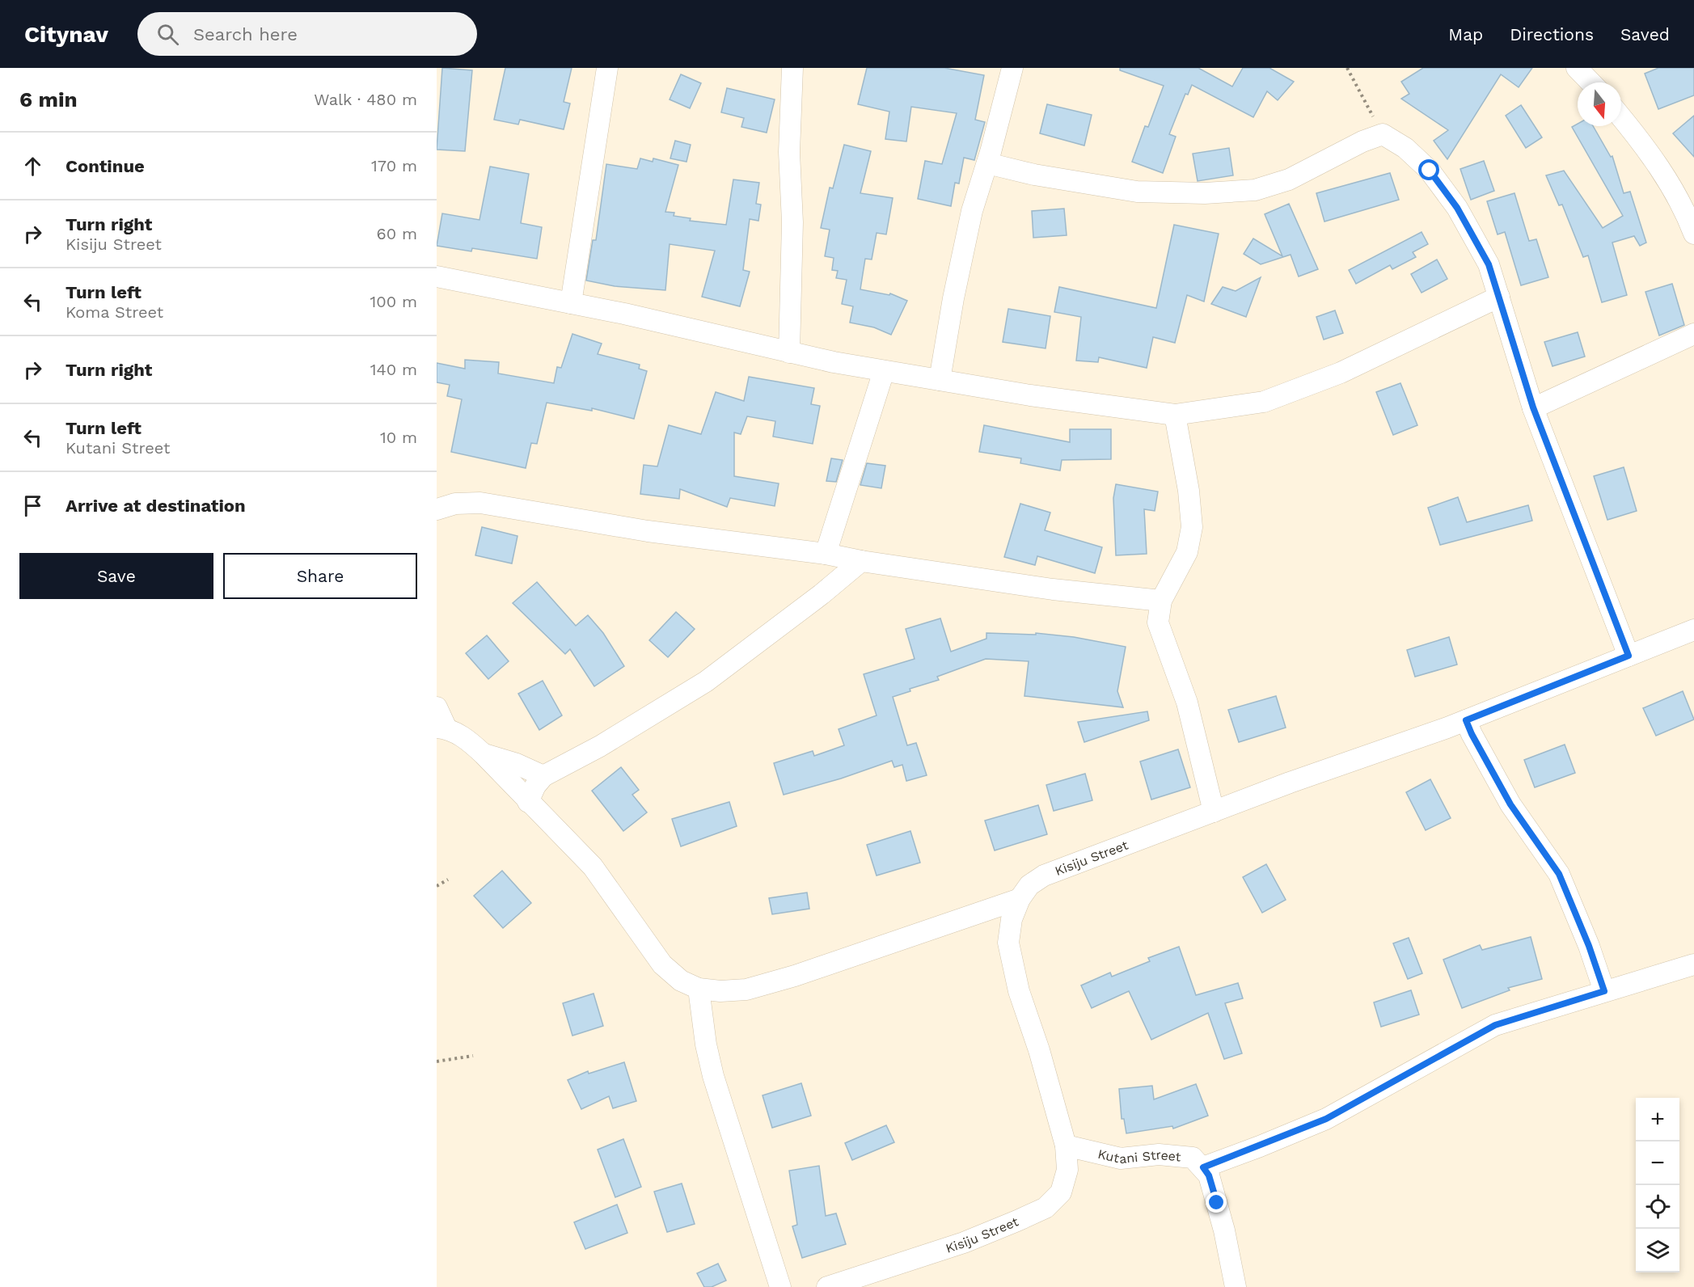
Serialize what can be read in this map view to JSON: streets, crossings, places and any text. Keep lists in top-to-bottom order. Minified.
{"streets":{"street":["Kisiju Street","Kutani Street"]},"crossings":[["Kisiju Street","Kutani Street"]],"north":"bottom","page":{"header":"Citynav","search":"Search here","nav":["Map","Directions","Saved"],"heading":["6 min","Walk · 480 m"],"list":[["Continue","170 m"],["Turn right","Kisiju Street","60 m"],["Turn left","Koma Street","100 m"],["Turn right","140 m"],["Turn left","Kutani Street","10 m"],"Arrive at destination"],"buttons":["Save","Share"],"map_buttons":["+","−"]}}
